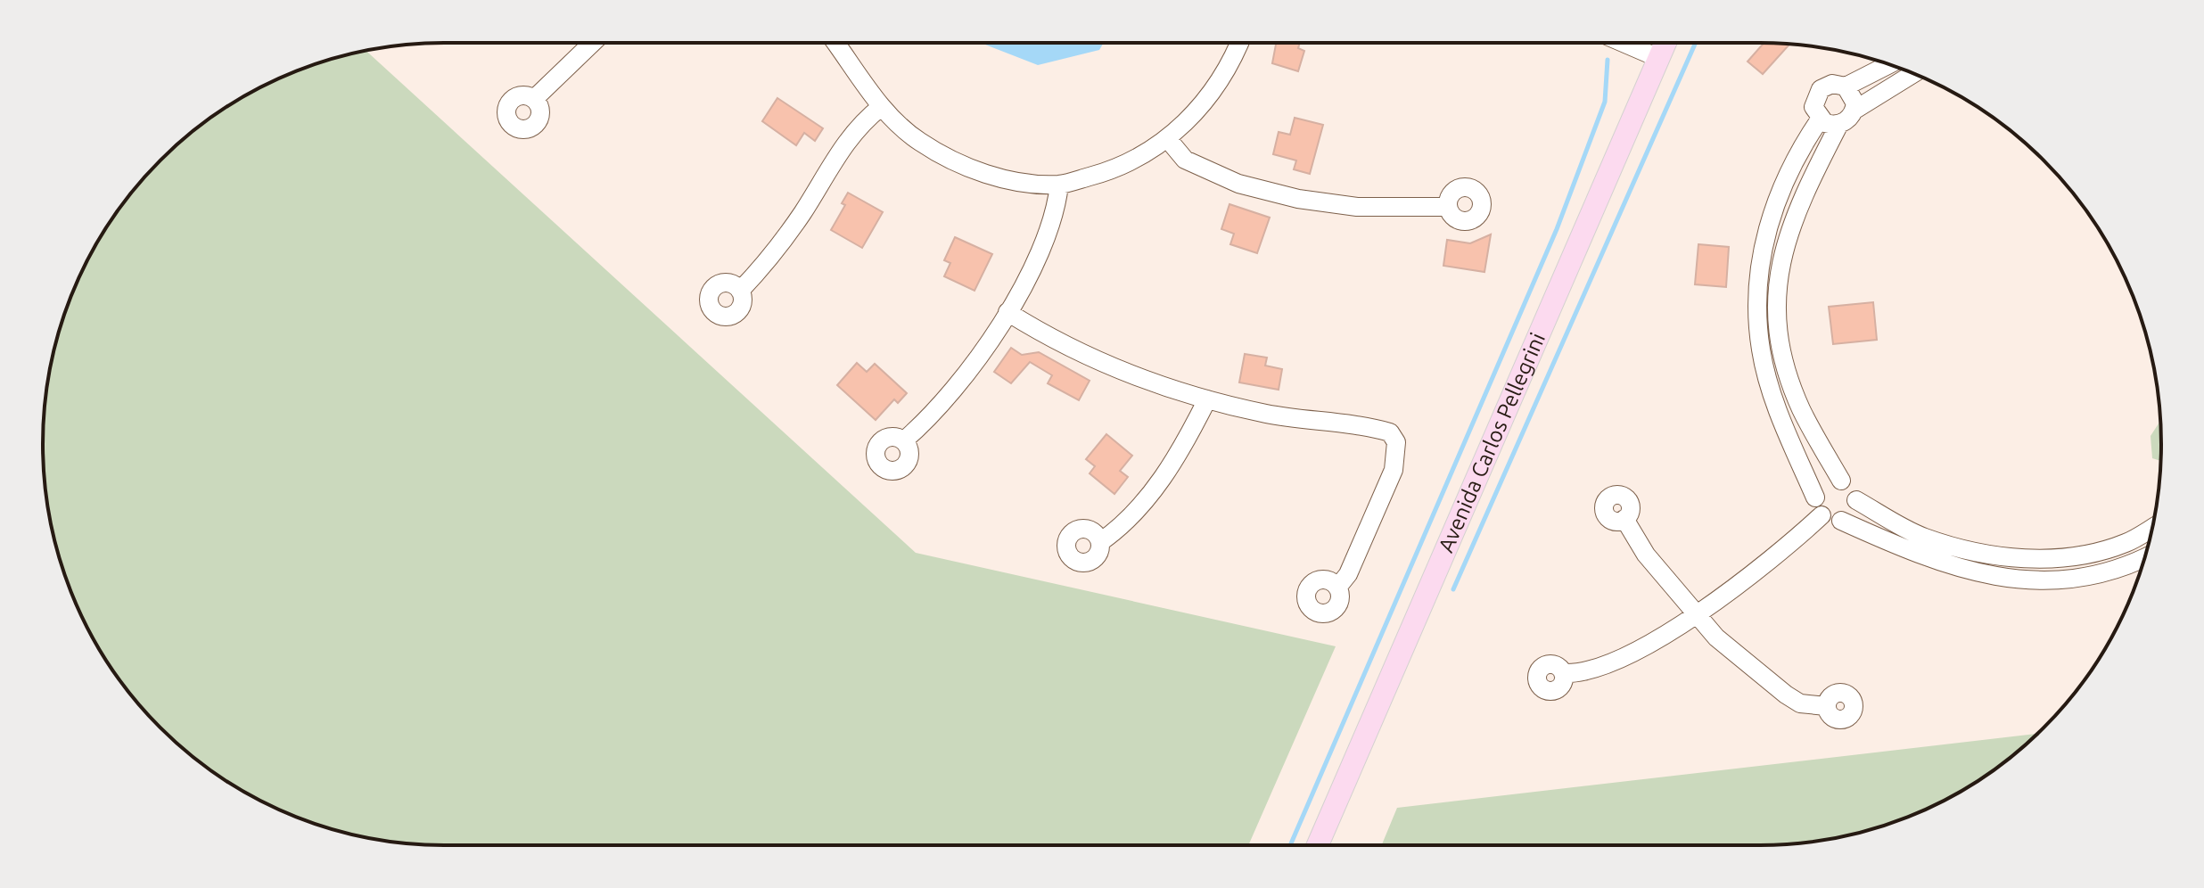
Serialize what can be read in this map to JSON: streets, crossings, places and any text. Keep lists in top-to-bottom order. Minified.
{"streets":{"main road":["Avenida Carlos Pellegrini"]}}
